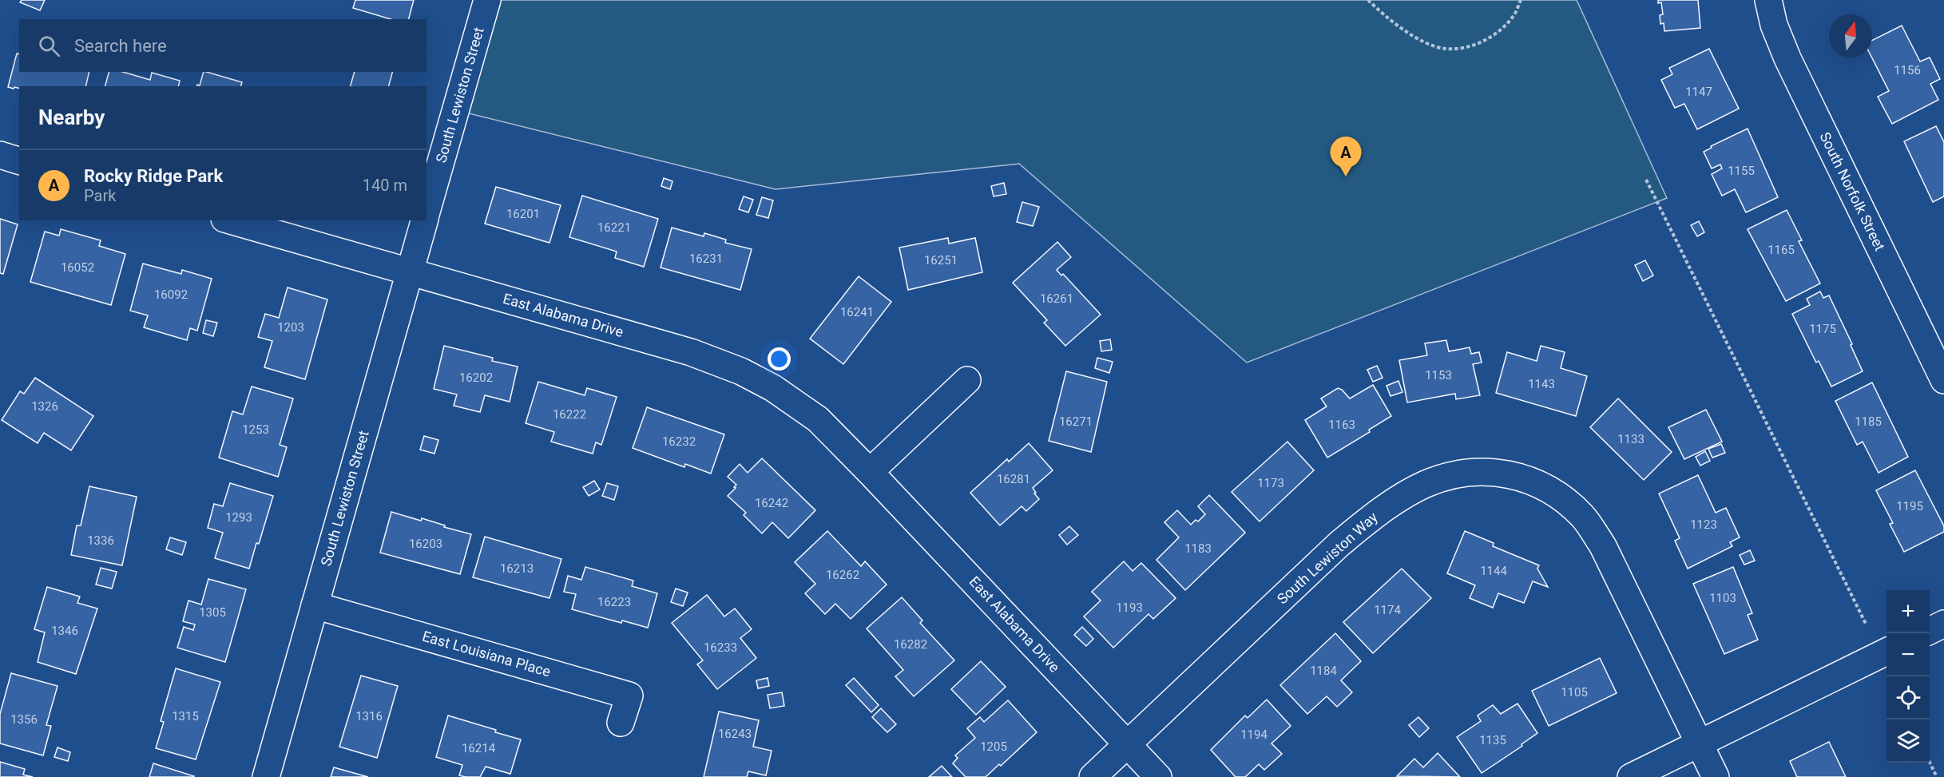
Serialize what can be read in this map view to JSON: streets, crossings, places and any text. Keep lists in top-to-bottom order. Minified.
{"streets":{"street":["South Lewiston Street","South Norfolk Street","East Alabama Drive","South Lewiston Way","East Louisiana Place"]},"crossings":[["South Lewiston Street","East Alabama Drive"],["South Lewiston Street","East Louisiana Place"],["East Alabama Drive","South Lewiston Way"]],"house_numbers":["1156","1147","1155","16201","16221","1165","16231","16251","16052","16092","16261","16241","1203","1175","1153","16202","1143","1326","16222","16271","1185","1163","1253","1133","16232","16281","1173","16242","1195","1293","1123","1336","16203","1183","16213","1144","16262","1103","16223","1193","1174","1305","1346","16282","16233","1184","1105","1315","1316","1356","16243","1194","1135","1205","16214"],"north":"top","page":{"search":"Search here","heading":"Nearby","pins":"A","list":[{"mark":"A","name":"Rocky Ridge Park","note":"Park","value":"140 m"}],"map_buttons":["+","−"]}}
